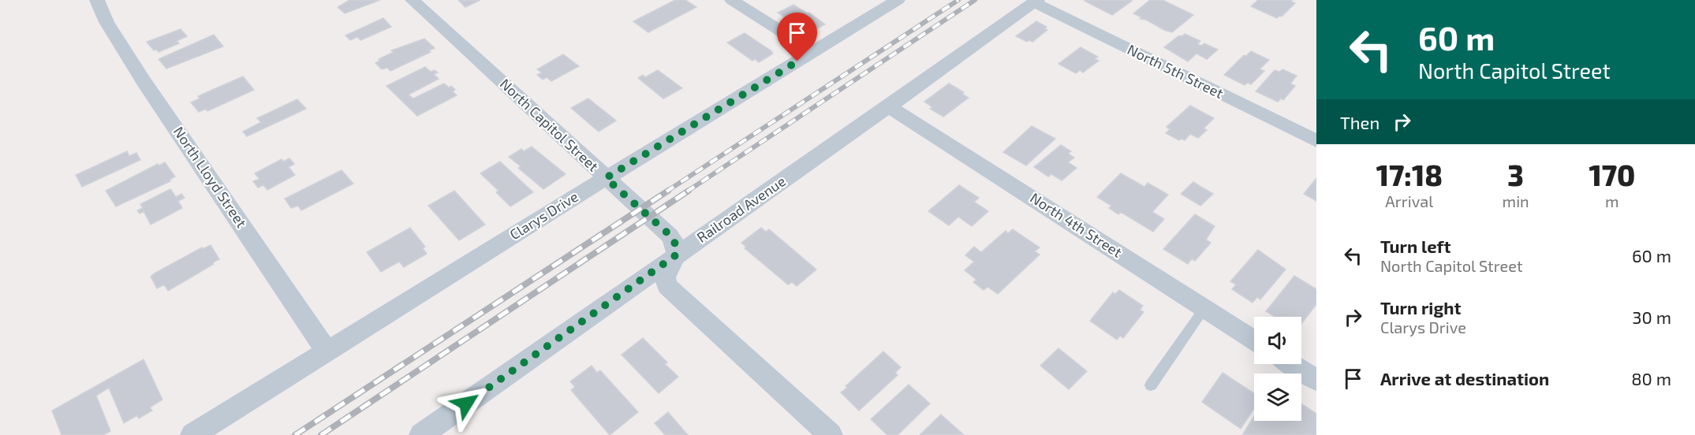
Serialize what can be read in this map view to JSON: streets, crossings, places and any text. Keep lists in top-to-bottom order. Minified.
{"streets":{"street":["North 5th Street","North Capitol Street","North Lloyd Street","Railroad Avenue","Clarys Drive","North 4th Street"]},"crossings":[["North 5th Street","Railroad Avenue"],["North Capitol Street","Railroad Avenue"],["North Capitol Street","Clarys Drive"],["North Lloyd Street","Clarys Drive"],["Railroad Avenue","North 4th Street"]],"page":{"turn":["60 m","North Capitol Street"],"then":"Then","eta":["17:18","Arrival","3","min","170","m"],"list":[{"name":"Turn left","note":"North Capitol Street","value":"60 m"},{"name":"Turn right","note":"Clarys Drive","value":"30 m"},{"name":"Arrive at destination","value":"80 m"}]}}
